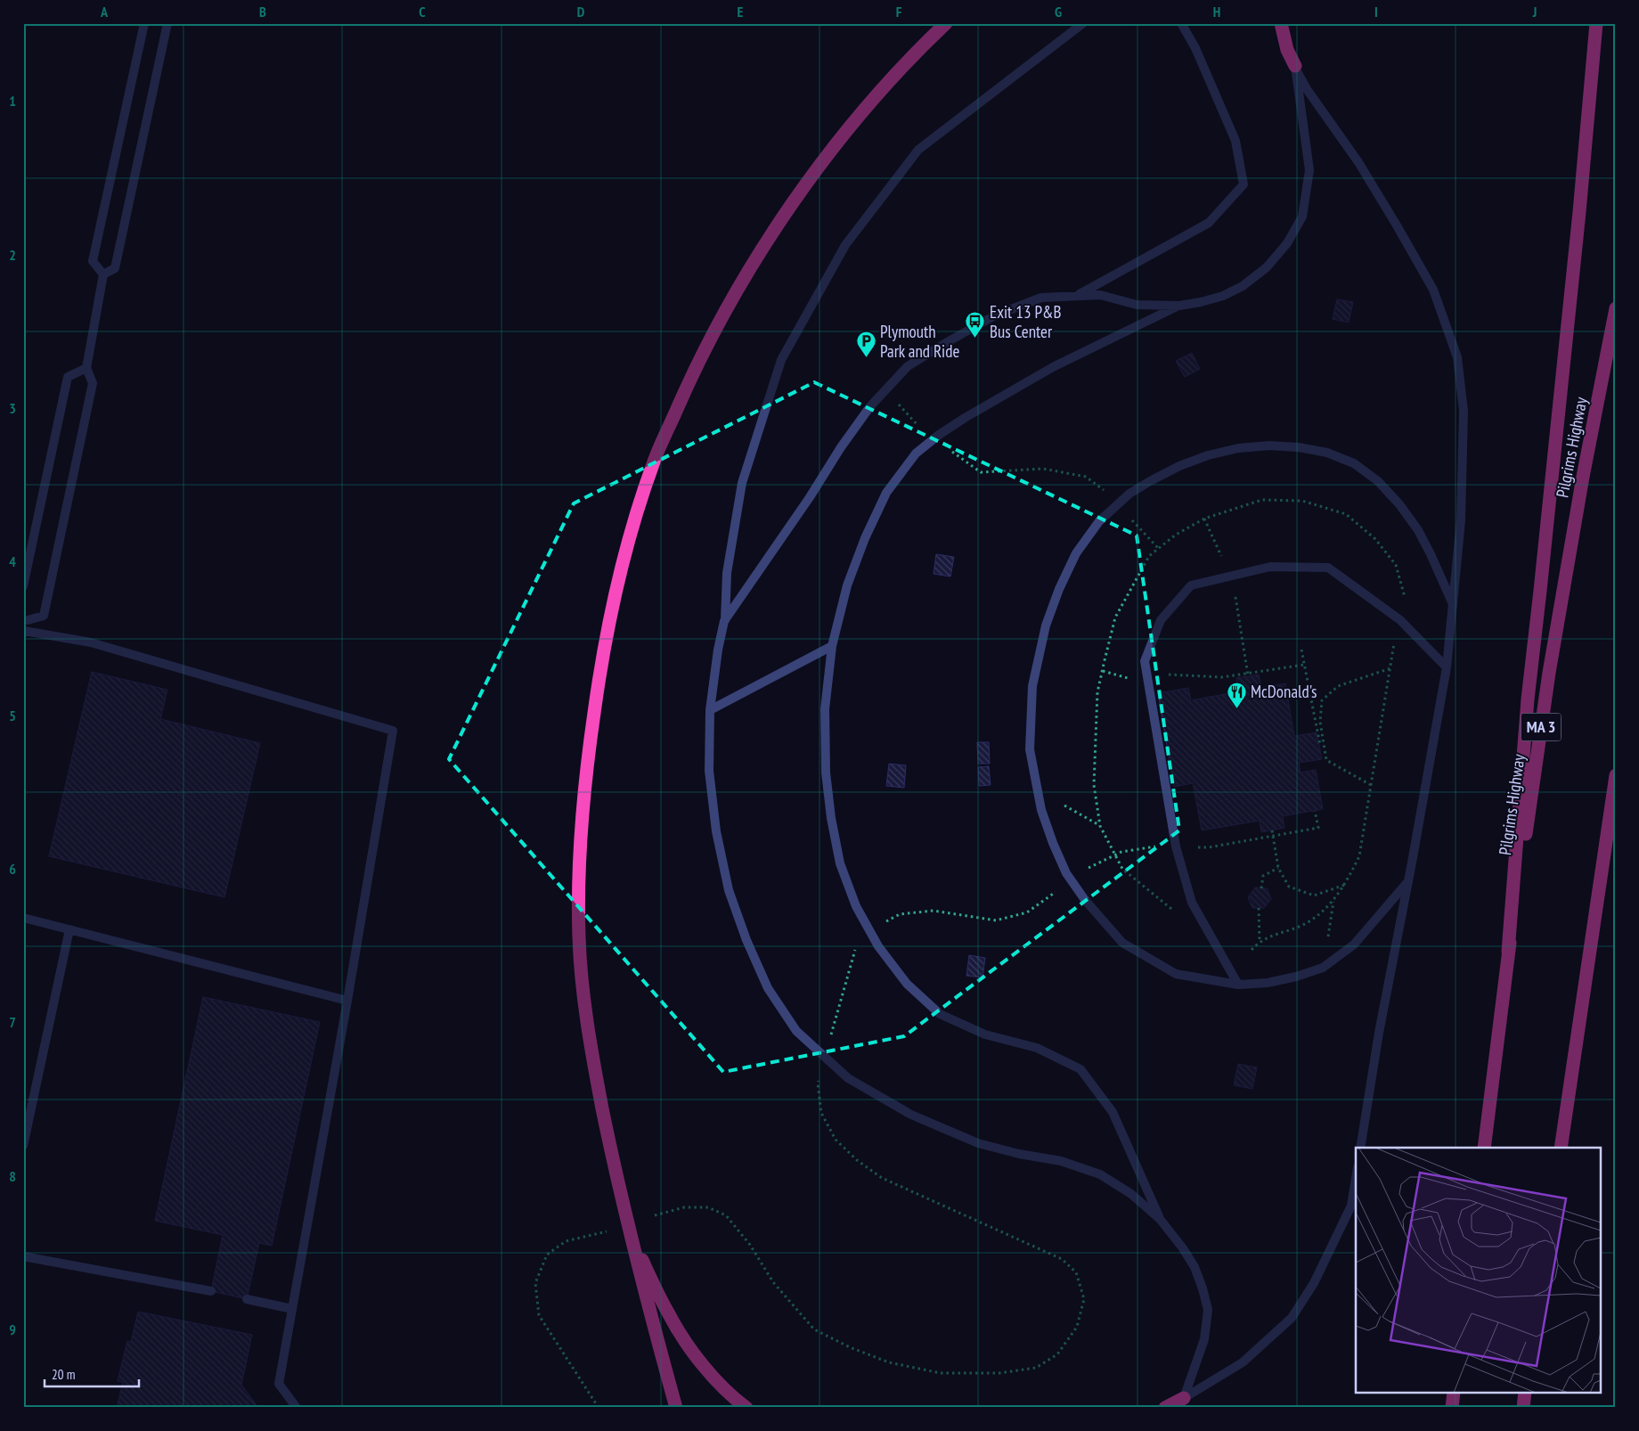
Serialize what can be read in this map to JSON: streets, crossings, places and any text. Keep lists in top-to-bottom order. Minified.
{"streets":{"highway":["Pilgrims Highway","MA 3"]},"places":{"bus stop":["Exit 13 P&B Bus Center"],"parking":["Plymouth Park and Ride"],"restaurant":["McDonald's"]},"scale_bar":"20 m","grid":{"columns":["A","B","C","D","E","F","G","H","I","J"],"rows":["1","2","3","4","5","6","7","8","9"]}}
